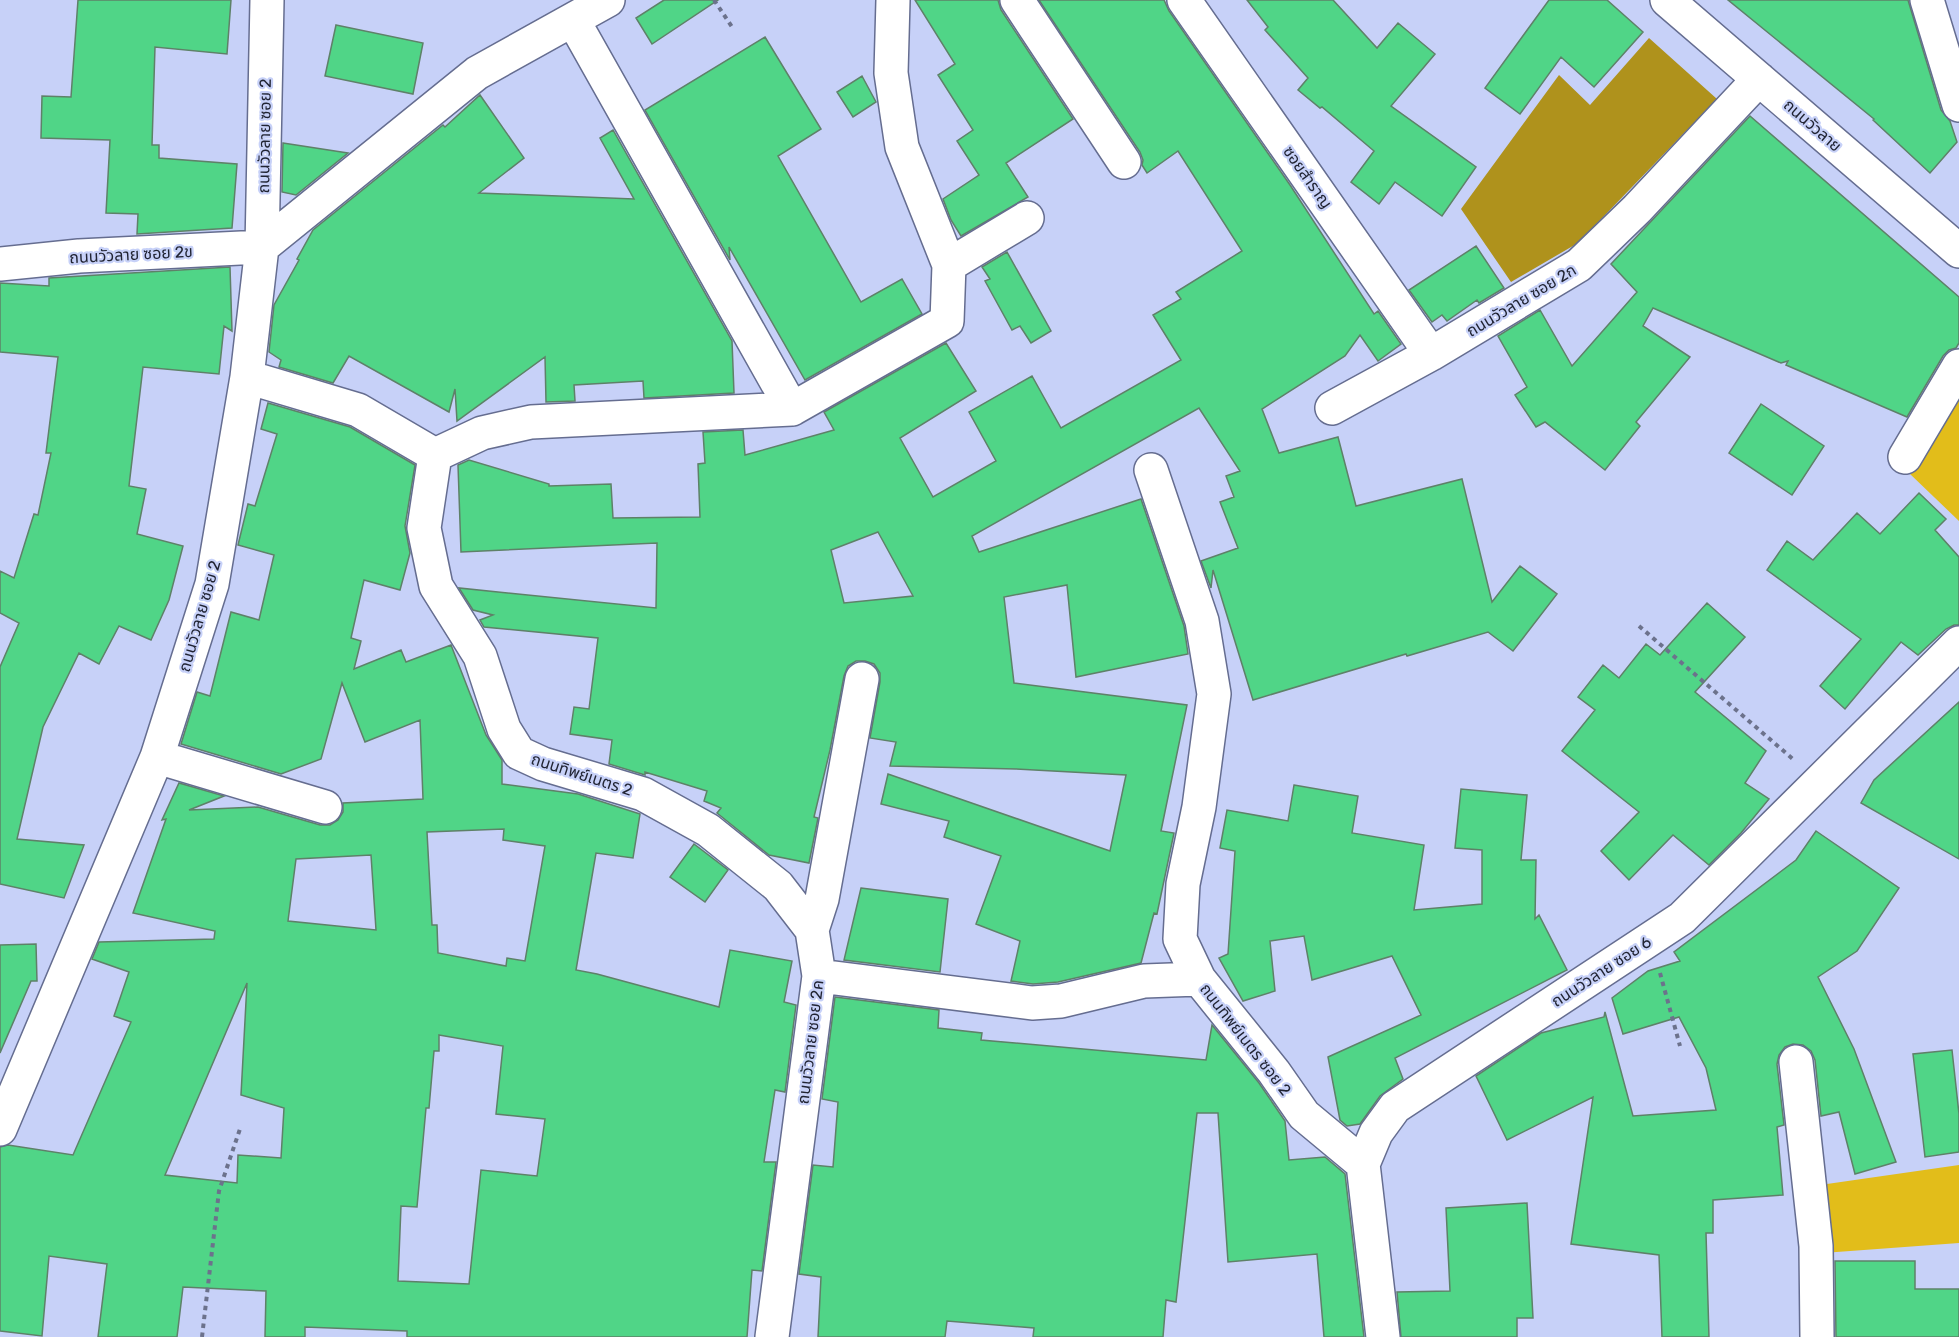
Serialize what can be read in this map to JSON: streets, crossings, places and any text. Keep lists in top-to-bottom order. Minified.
{"streets":{"street":["ถนนวัวลาย","ถนนวัวลาย ซอย 2","ซอยสำราญ","ถนนวัวลาย ซอย 2ข","ถนนวัวลาย ซอย 2ก","ถนนทิพย์เนตร 2","ถนนวัวลาย ซอย 6","ถนนทิพย์เนตร ซอย 2","ถนนวัวลาย ซอย 2ค"]},"crossings":[["ถนนวัวลาย","ถนนวัวลาย ซอย 2ก"],["ถนนวัวลาย ซอย 2","ถนนวัวลาย ซอย 2ข"],["ซอยสำราญ","ถนนวัวลาย ซอย 2ก"],["ถนนทิพย์เนตร 2","ถนนวัวลาย ซอย 2ค"],["ถนนวัวลาย ซอย 6","ถนนทิพย์เนตร ซอย 2"],["ถนนทิพย์เนตร ซอย 2","ถนนวัวลาย ซอย 2ค"]]}
